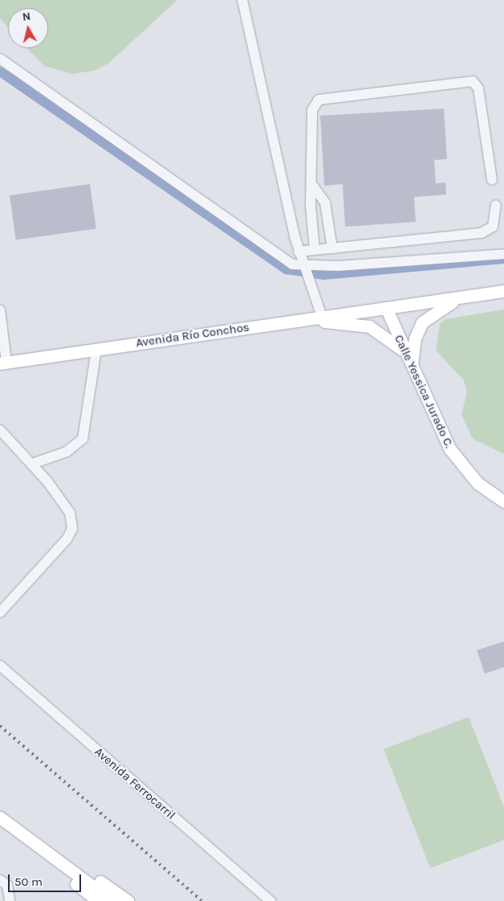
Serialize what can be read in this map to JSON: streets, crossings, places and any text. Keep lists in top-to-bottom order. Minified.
{"streets":{"main road":["Avenida Río Conchos","Calle Yessica Jurado C."],"street":["Avenida Ferrocarril"]},"crossings":[["Avenida Río Conchos","Calle Yessica Jurado C."]],"scale_bar":"50 m","north":"top"}
